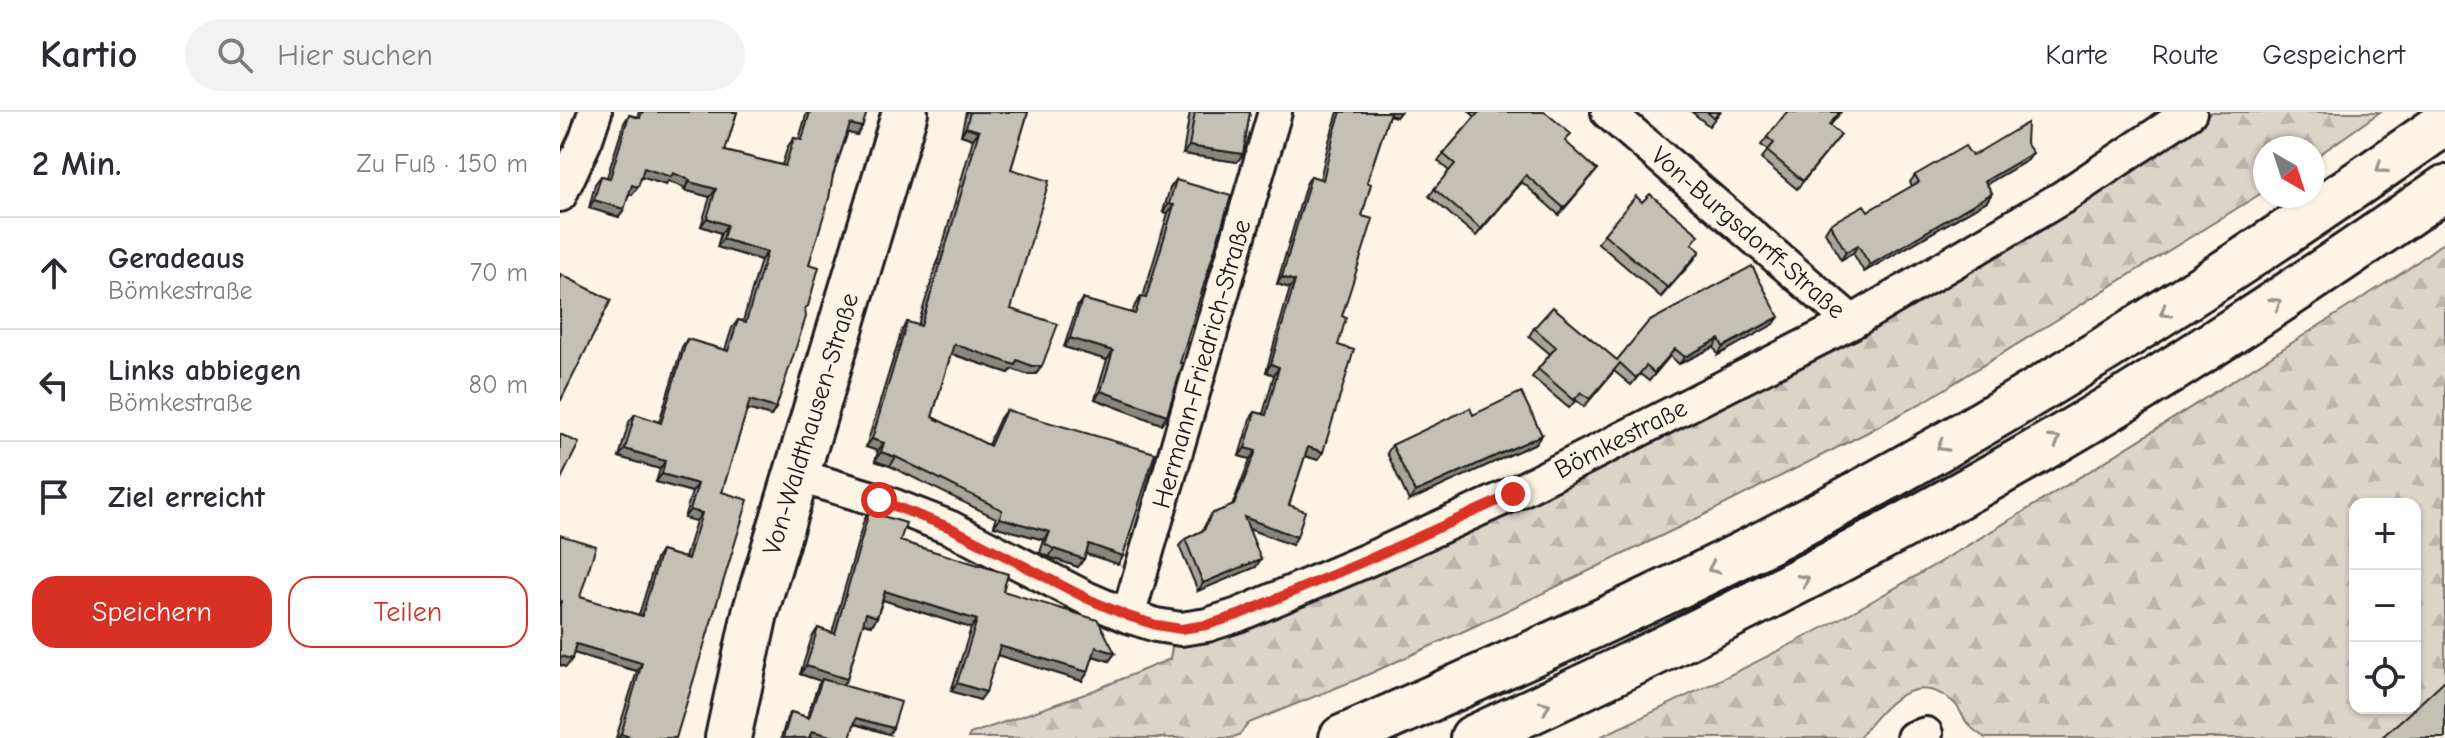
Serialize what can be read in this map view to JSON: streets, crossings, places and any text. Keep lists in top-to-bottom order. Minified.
{"streets":{"main road":["Von-Waldthausen-Straße"],"street":["Von-Burgsdorff-Straße","Hermann-Friedrich-Straße","Bömkestraße"]},"crossings":[["Von-Burgsdorff-Straße","Bömkestraße"],["Hermann-Friedrich-Straße","Bömkestraße"],["Von-Waldthausen-Straße","Bömkestraße"]],"north":"bottom right","page":{"header":"Kartio","search":"Hier suchen","nav":["Karte","Route","Gespeichert"],"heading":["2 Min.","Zu Fuß · 150 m"],"list":[["Geradeaus","Bömkestraße","70 m"],["Links abbiegen","Bömkestraße","80 m"],"Ziel erreicht"],"map_buttons":["+","−"],"buttons":["Speichern","Teilen"]}}
